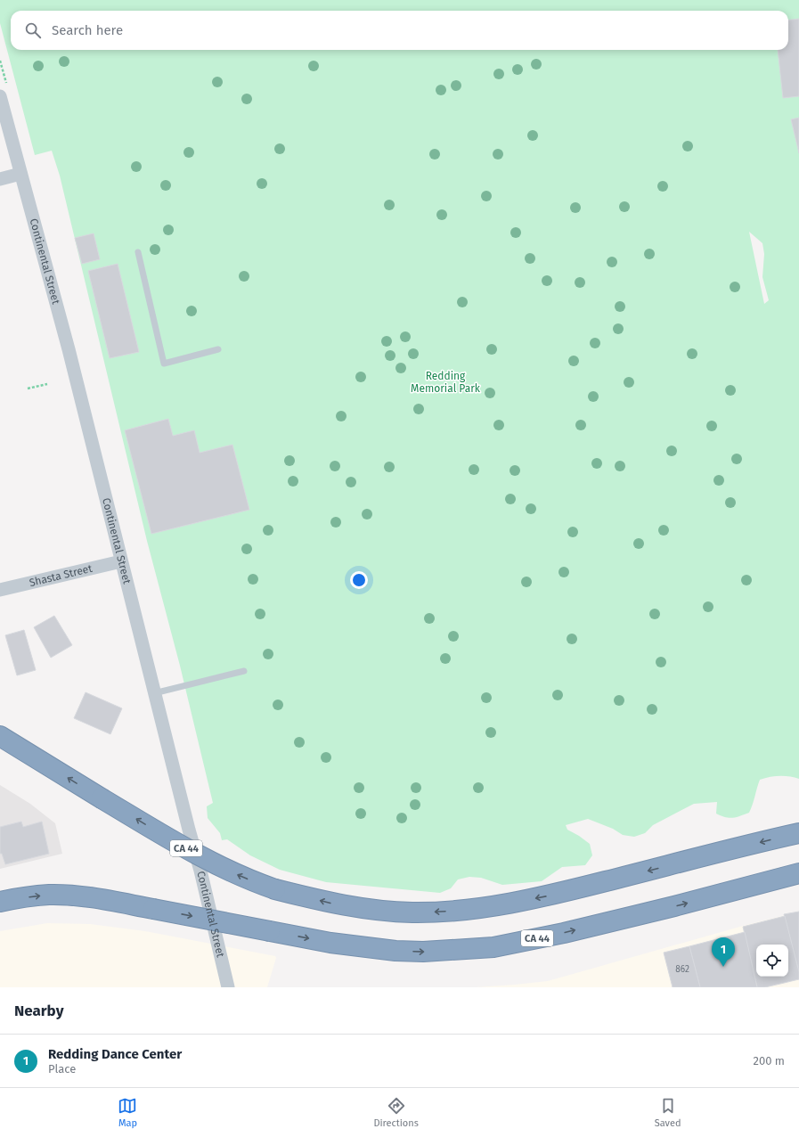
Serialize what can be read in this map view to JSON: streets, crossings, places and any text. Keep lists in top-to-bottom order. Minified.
{"streets":{"highway":["CA 44"],"street":["Continental Street","Shasta Street"]},"crossings":[["Continental Street","Shasta Street"]],"parks":["Redding Memorial Park"],"house_numbers":["862"],"page":{"search":"Search here","pins":"1","heading":"Nearby","list":[{"mark":"1","name":"Redding Dance Center","note":"Place","value":"200 m"}],"nav":["Map","Directions","Saved"]}}
